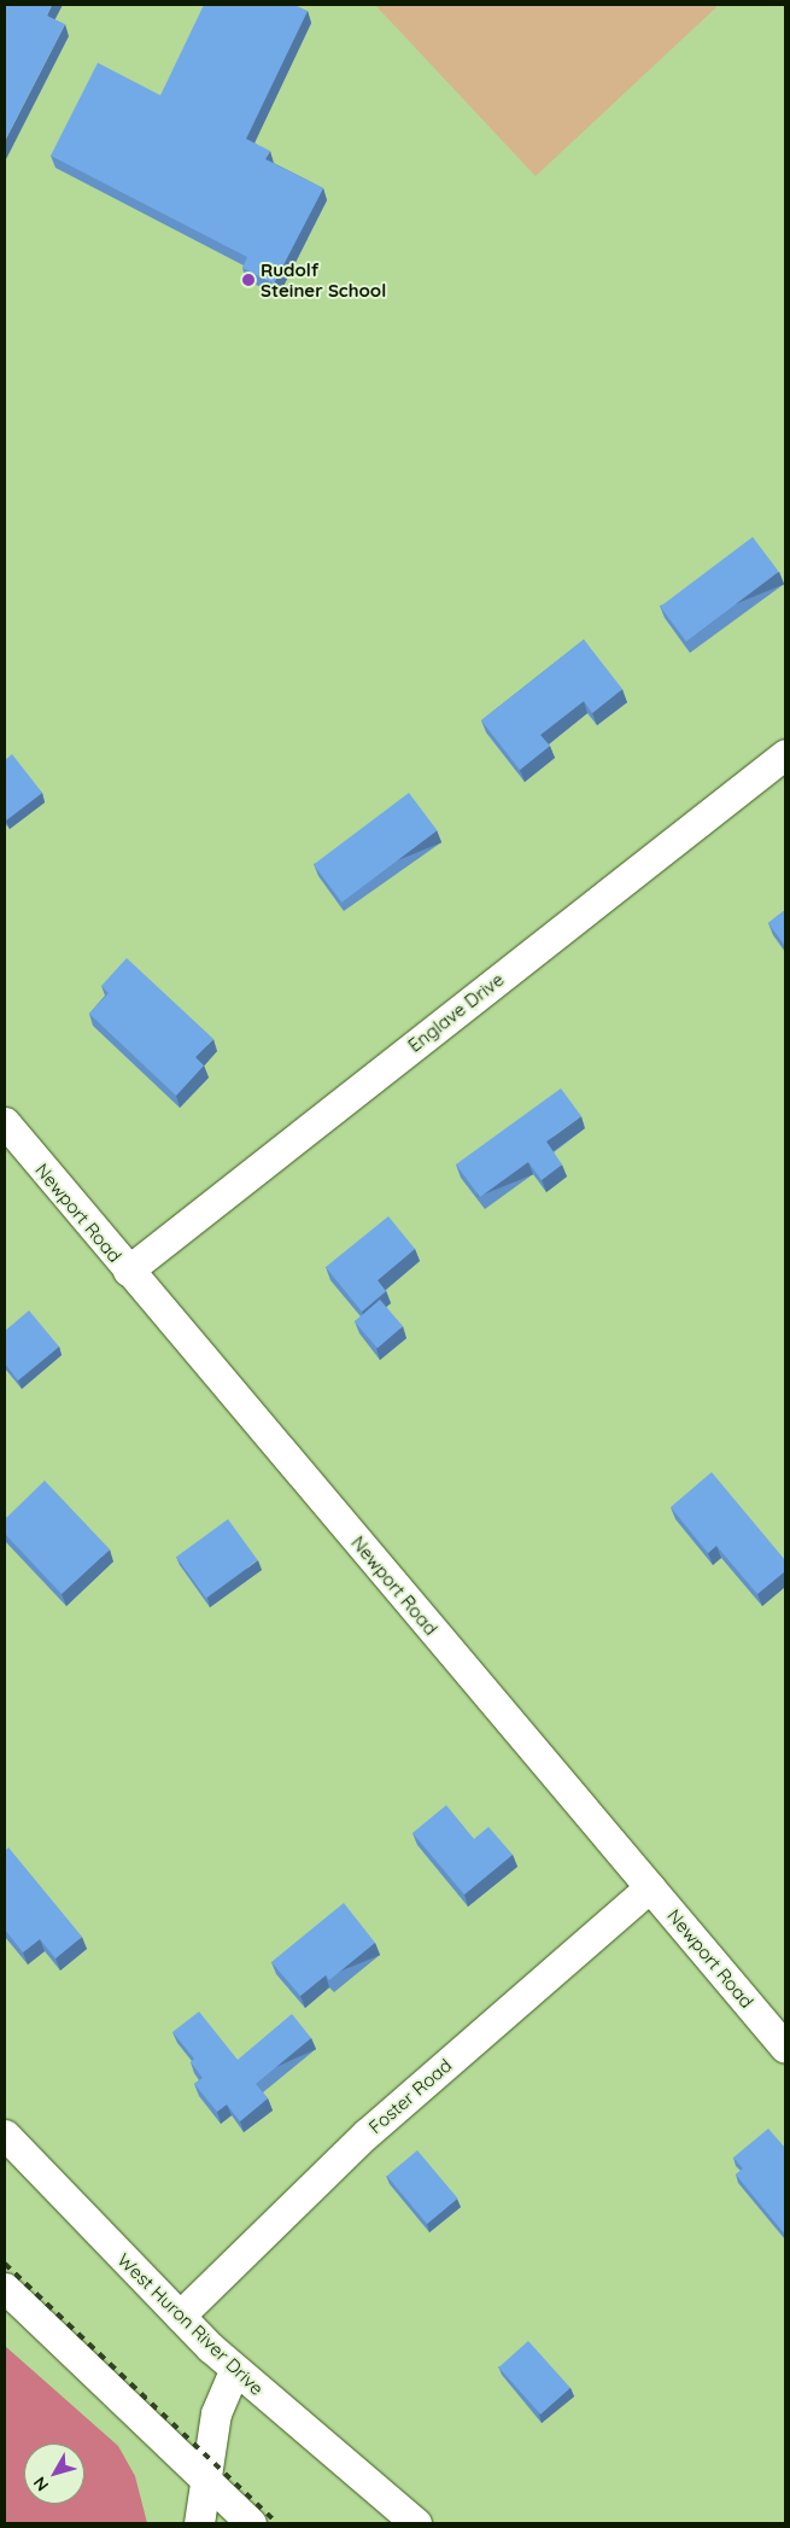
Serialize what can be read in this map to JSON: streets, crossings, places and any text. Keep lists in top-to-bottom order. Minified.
{"streets":{"street":["Englave Drive","Newport Road","Foster Road","West Huron River Drive"]},"crossings":[["Englave Drive","Newport Road"],["Newport Road","Foster Road"],["Foster Road","West Huron River Drive"]],"places":["Rudolf Steiner School"],"north":"bottom left"}
